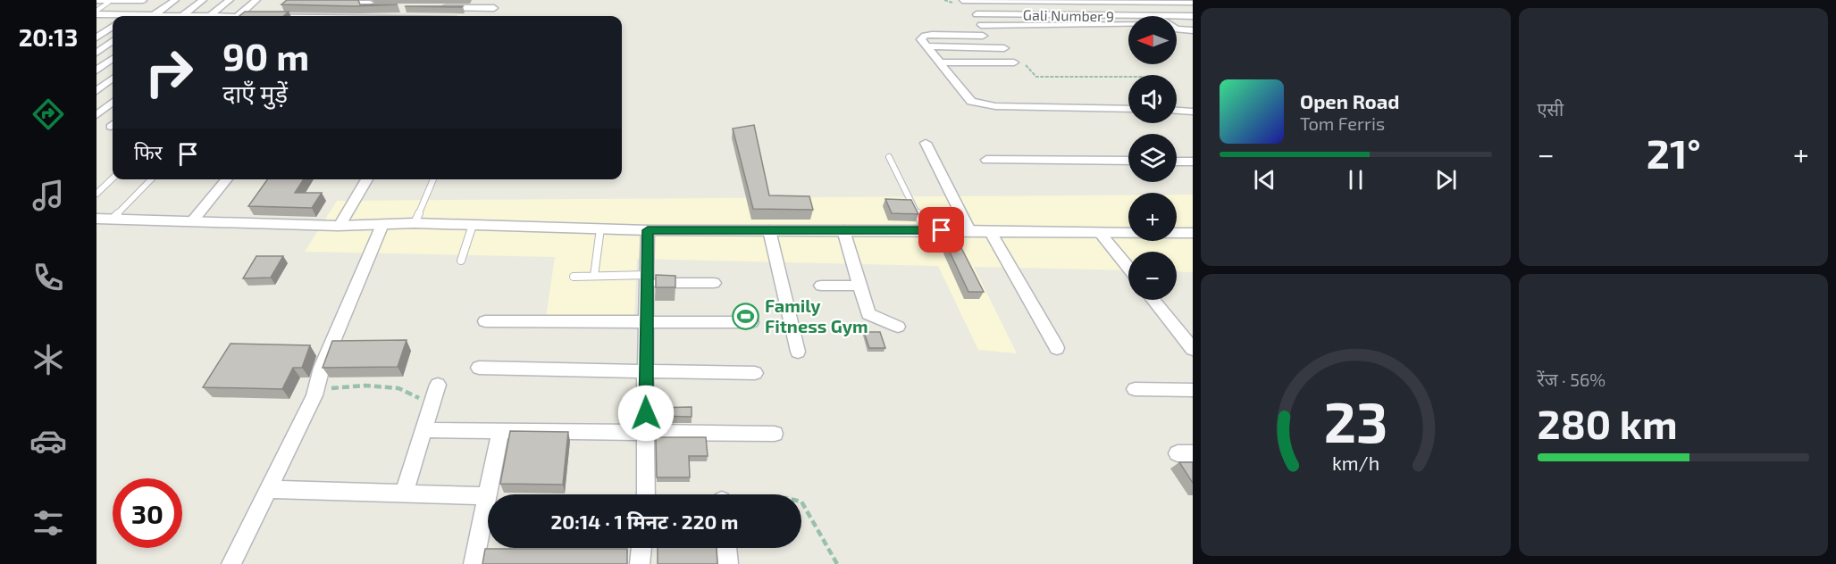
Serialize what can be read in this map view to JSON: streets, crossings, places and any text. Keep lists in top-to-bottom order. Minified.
{"streets":{"street":["Gali Number 9"]},"places":{"sports":["Family Fitness Gym"]},"north":"left","page":{"tabs":"20:13","tile":["एसी",["रेंज · 56%","280 km"]],"map_buttons":["+","−"],"turn":["90 m","दाएँ मुड़ें"],"song":["Open Road","Tom Ferris"],"then":"फिर","heat":["−","21°","+"],"limit":"30","trip":"20:14 · 1 मिनट · 220 m","gauge":["23","km/h"]}}
